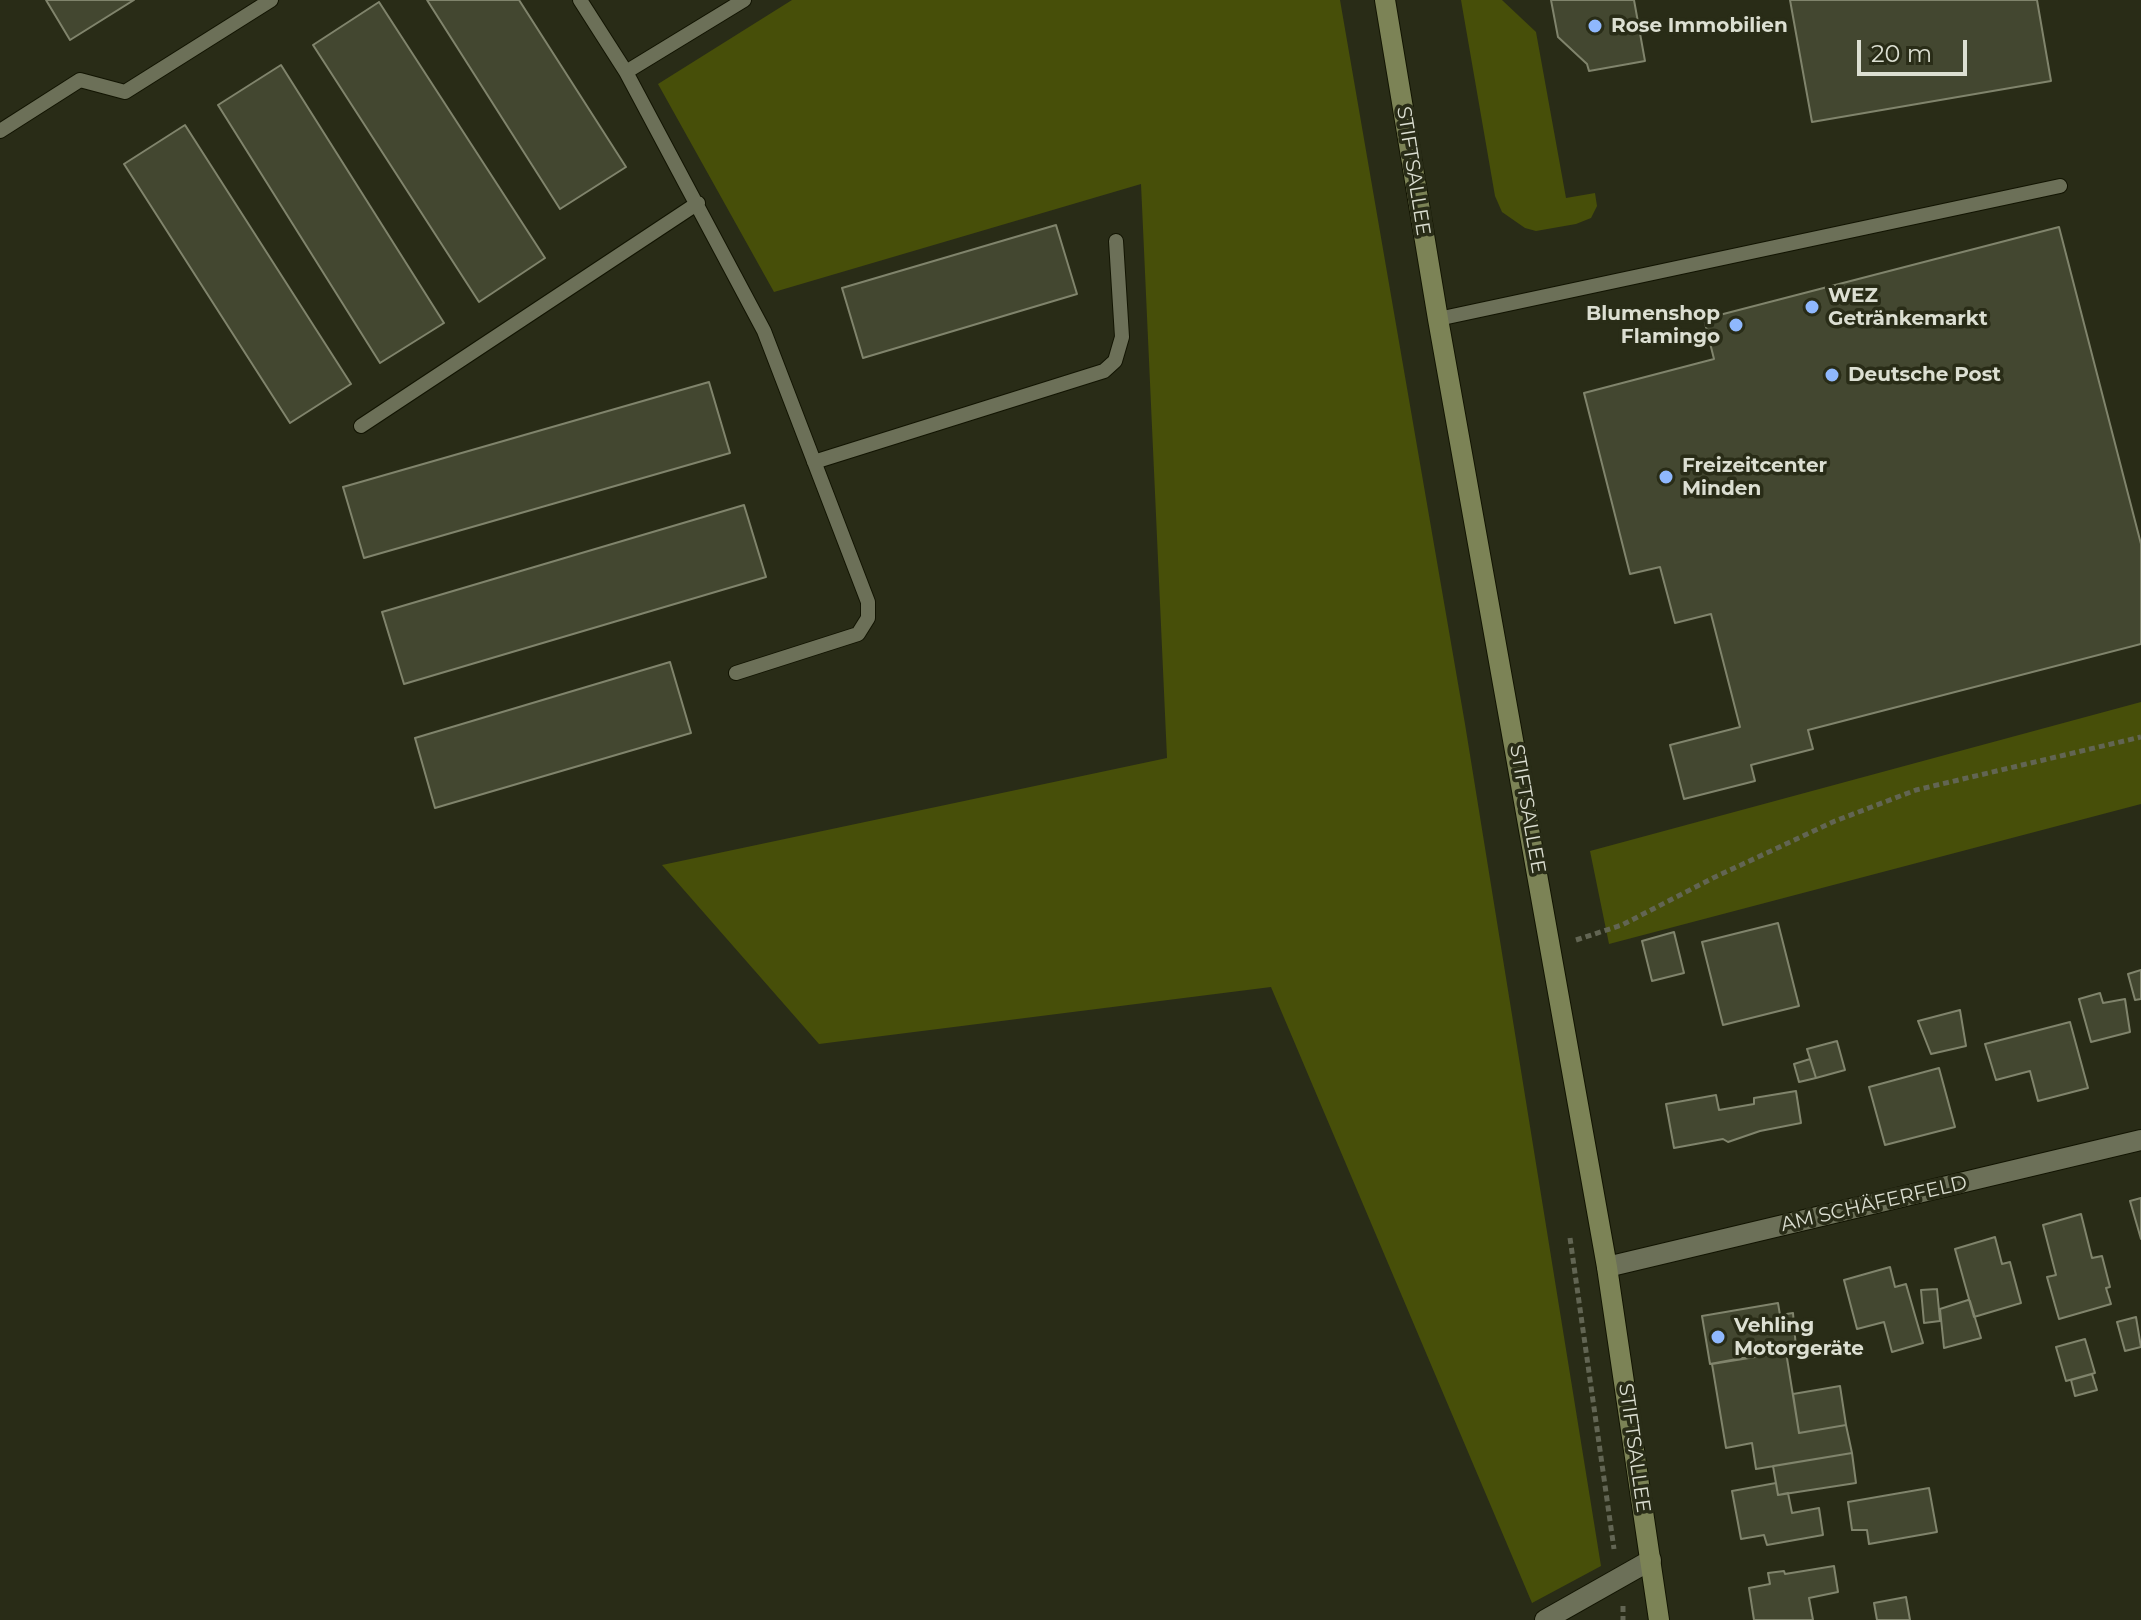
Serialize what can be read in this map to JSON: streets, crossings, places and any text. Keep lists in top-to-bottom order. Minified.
{"streets":{"main road":["STIFTSALLEE"],"street":["AM SCHÄFERFELD"]},"crossings":[["STIFTSALLEE","AM SCHÄFERFELD"]],"places":["Rose Immobilien","WEZ Getränkemarkt","Blumenshop Flamingo","Deutsche Post","Freizeitcenter Minden","Vehling Motorgeräte"],"scale_bar":"20 m"}
